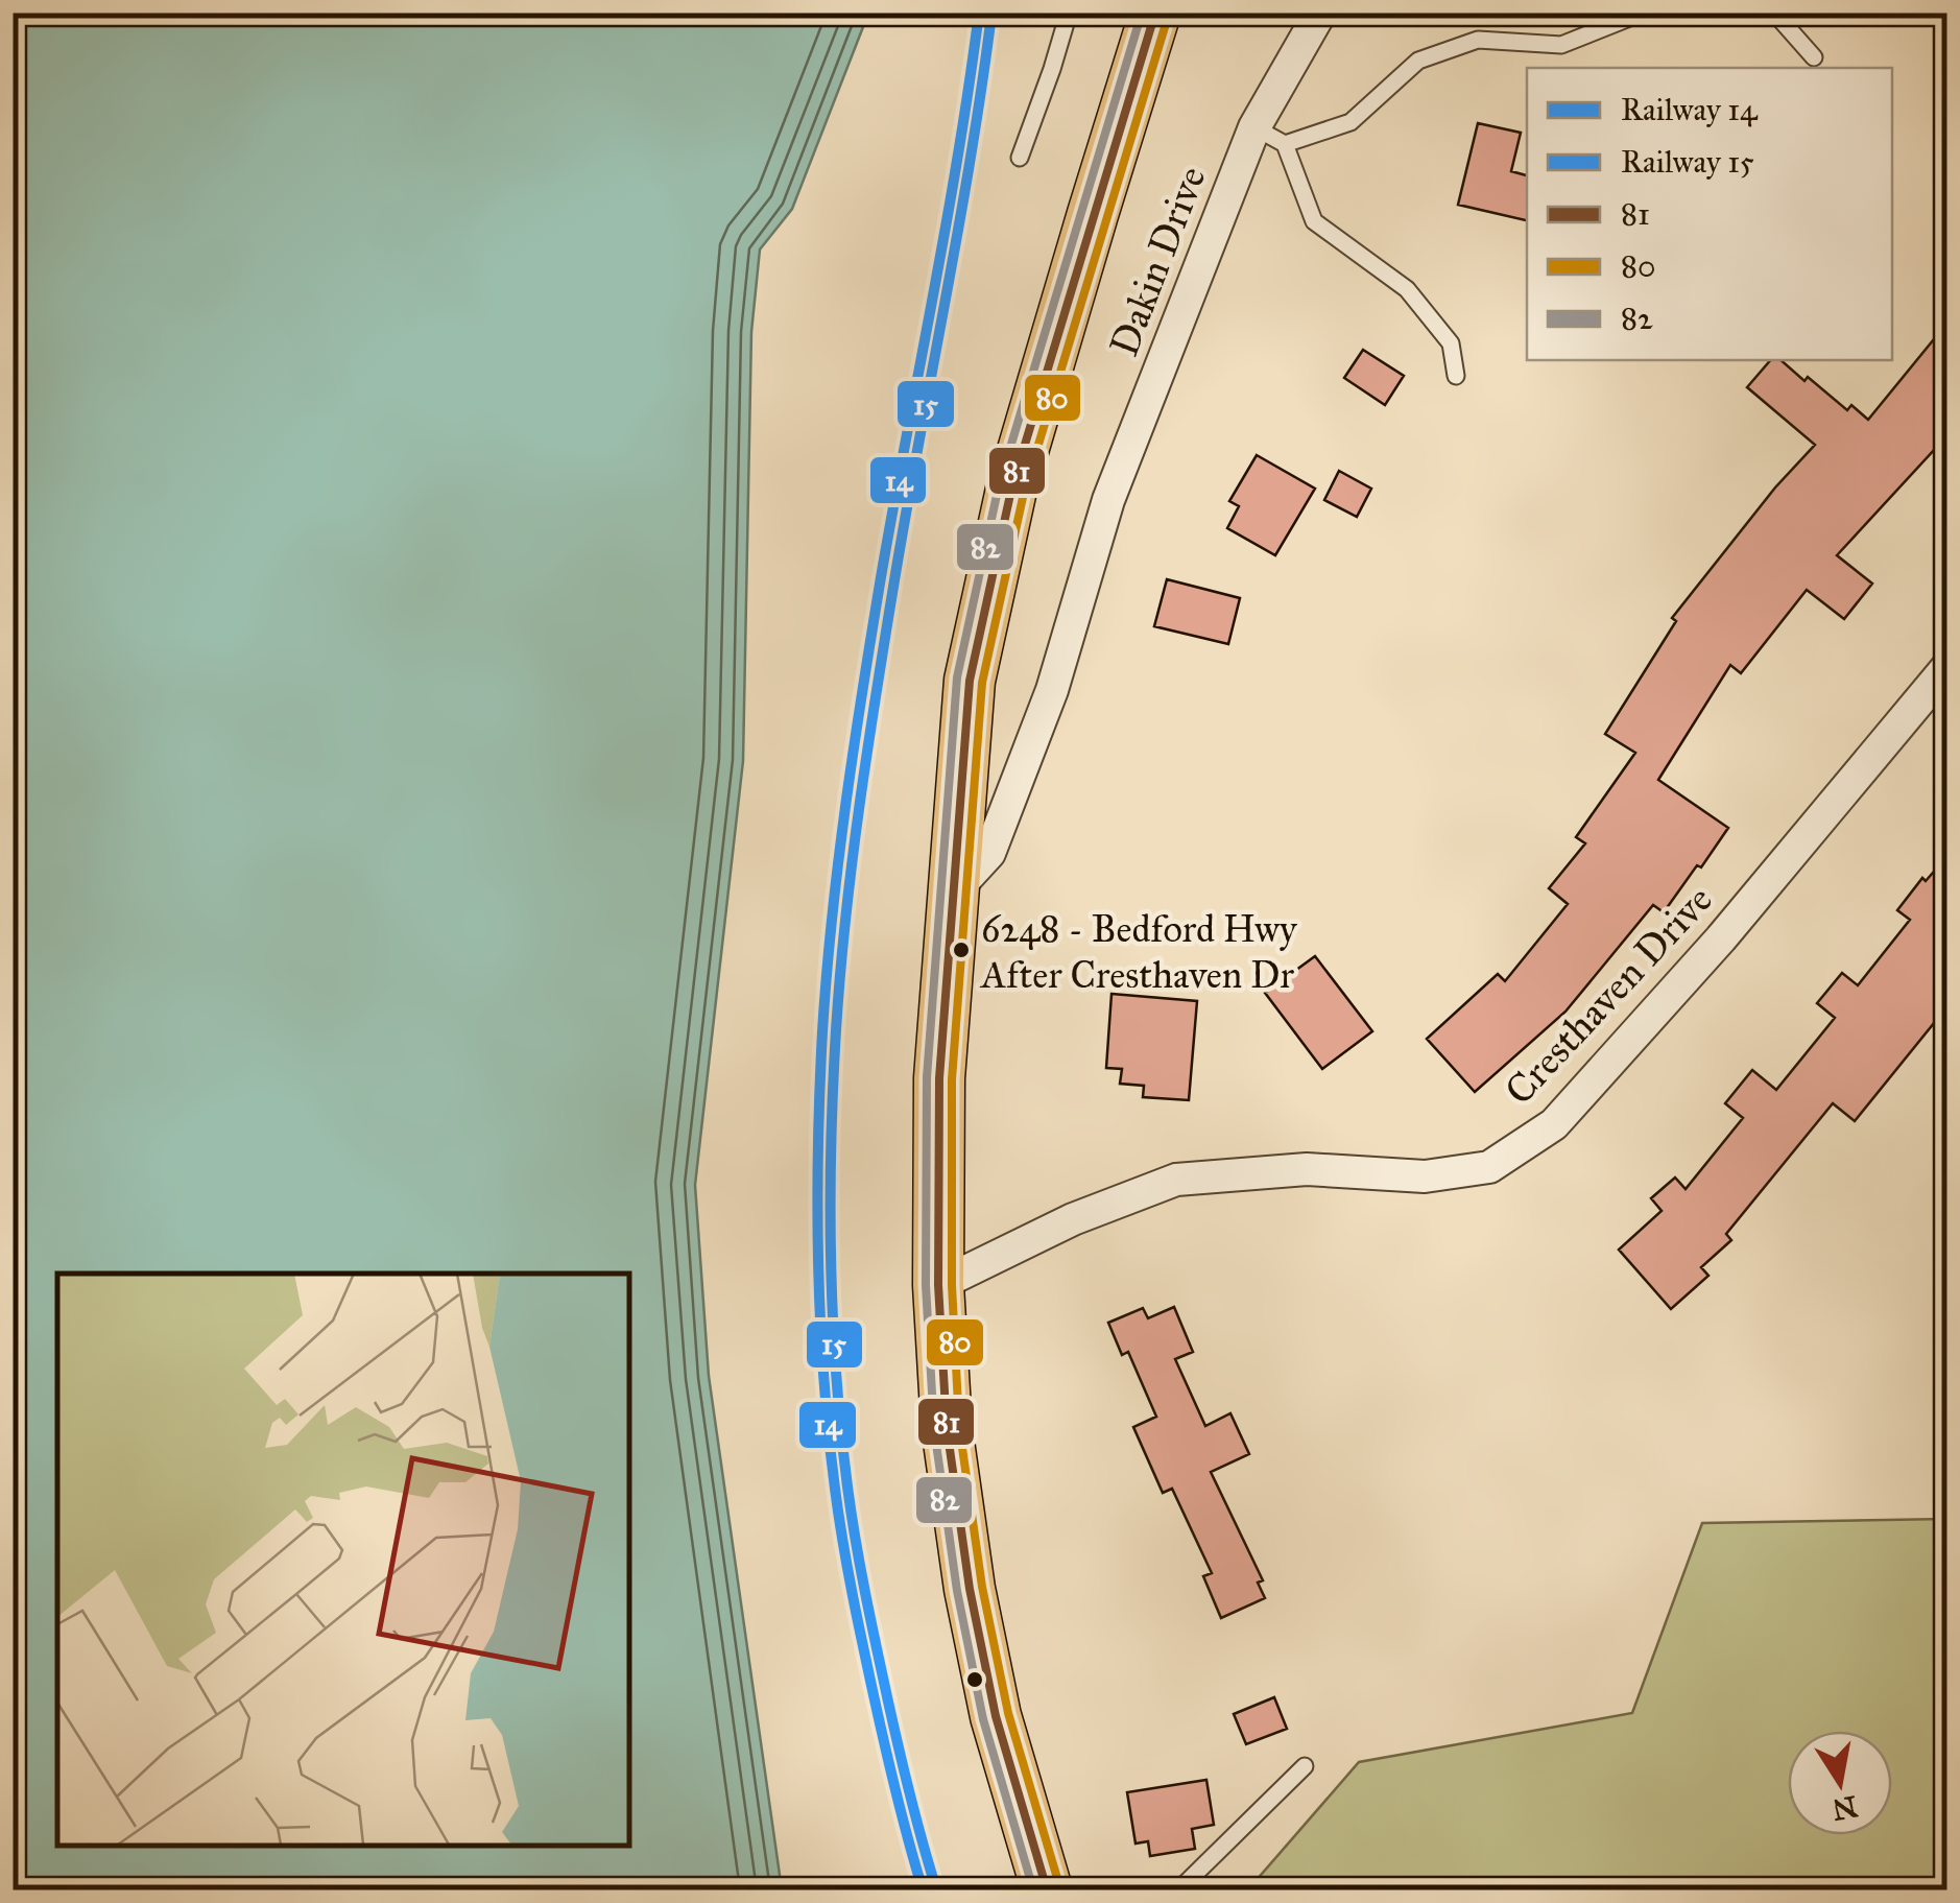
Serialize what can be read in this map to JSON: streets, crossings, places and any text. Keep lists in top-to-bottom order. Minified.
{"streets":{"street":["Dakin Drive","Cresthaven Drive"]},"places":["6248 - Bedford Hwy After Cresthaven Dr"],"lines":["rail line 14","transit line 81","transit line 82","rail line 15","transit line 80"],"legend":["Railway 14","Railway 15","81","80","82"],"north":"bottom"}
